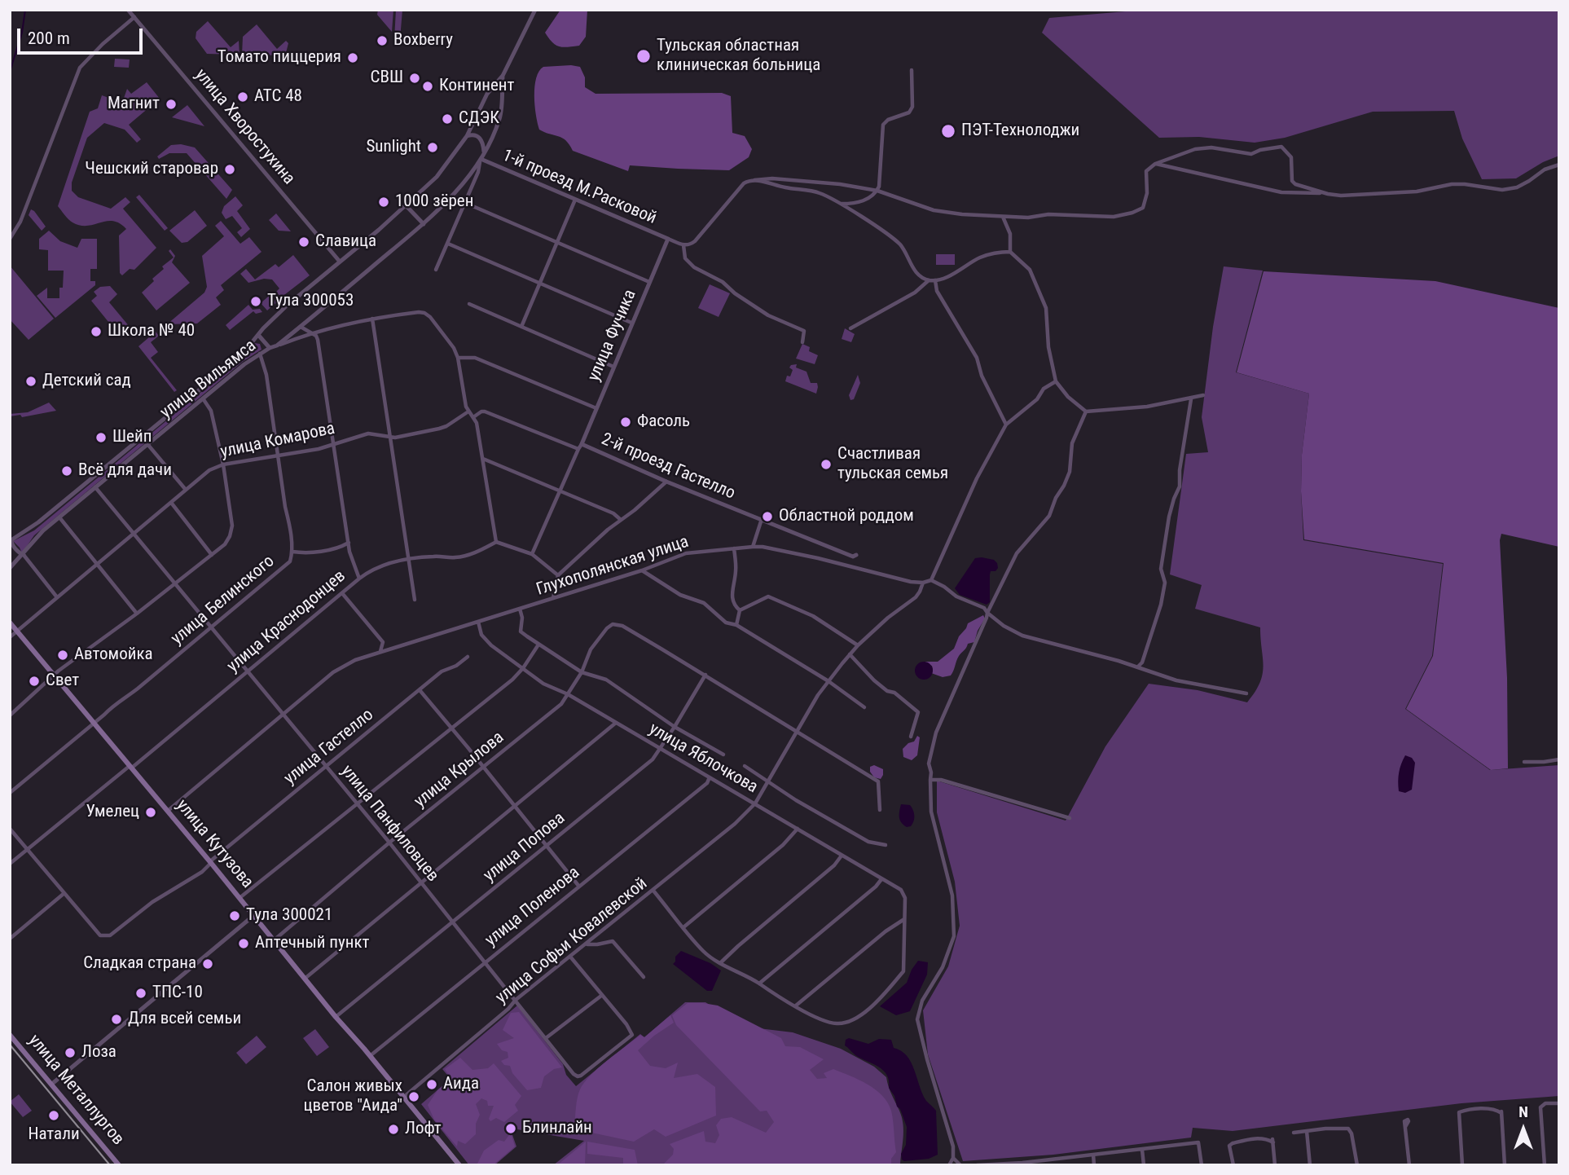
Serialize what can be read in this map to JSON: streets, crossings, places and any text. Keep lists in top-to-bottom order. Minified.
{"streets":{"main road":["улица Кутузова","улица Металлургов"],"street":["улица Хворостухина","1-й проезд М.Расковой","улица Фучика","улица Вильямса","улица Комарова","2-й проезд Гастелло","Глухополянская улица","улица Белинского","улица Краснодонцев","улица Гастелло","улица Яблочкова","улица Крылова","улица Панфиловцев","улица Попова","улица Поленова","улица Софьи Ковалевской"]},"crossings":[["улица Хворостухина","улица Вильямса"],["1-й проезд М.Расковой","улица Фучика"],["1-й проезд М.Расковой","улица Вильямса"],["улица Фучика","2-й проезд Гастелло"],["улица Вильямса","улица Белинского"],["улица Вильямса","улица Панфиловцев"],["улица Комарова","улица Белинского"],["улица Комарова","улица Краснодонцев"],["улица Комарова","улица Панфиловцев"],["улица Комарова","улица Кутузова"],["Глухополянская улица","улица Яблочкова"],["Глухополянская улица","улица Панфиловцев"],["Глухополянская улица","улица Кутузова"],["Глухополянская улица","улица Софьи Ковалевской"],["улица Белинского","улица Панфиловцев"],["улица Белинского","улица Кутузова"],["улица Краснодонцев","улица Панфиловцев"],["улица Краснодонцев","улица Кутузова"],["улица Гастелло","улица Панфиловцев"],["улица Гастелло","улица Кутузова"],["улица Яблочкова","улица Крылова"],["улица Яблочкова","улица Попова"],["улица Яблочкова","улица Поленова"],["улица Яблочкова","улица Софьи Ковалевской"],["улица Крылова","улица Панфиловцев"],["улица Крылова","улица Кутузова"],["улица Крылова","улица Попова"],["улица Панфиловцев","улица Попова"],["улица Панфиловцев","улица Поленова"],["улица Панфиловцев","улица Софьи Ковалевской"],["улица Кутузова","улица Попова"],["улица Кутузова","улица Поленова"],["улица Кутузова","улица Софьи Ковалевской"]],"places":["Boxberry","Тульская областная клиническая больница","Томато пиццерия","СВШ","Континент","АТС 48","Магнит","СДЭК","ПЭТ-Технолоджи","Sunlight","Чешский старовар","1000 зёрен","Славица","Тула 300053","Школа № 40","Детский сад","Фасоль","Шейп","Счастливая тульская семья","Всё для дачи","Областной роддом","Автомойка","Свет","Умелец","Тула 300021","Аптечный пункт","Сладкая страна","ТПС-10","Для всей семьи","Лоза","Аида","Салон живых цветов \"Аида\"","Натали","Блинлайн","Лофт"],"scale_bar":"200 m","north":"top"}
